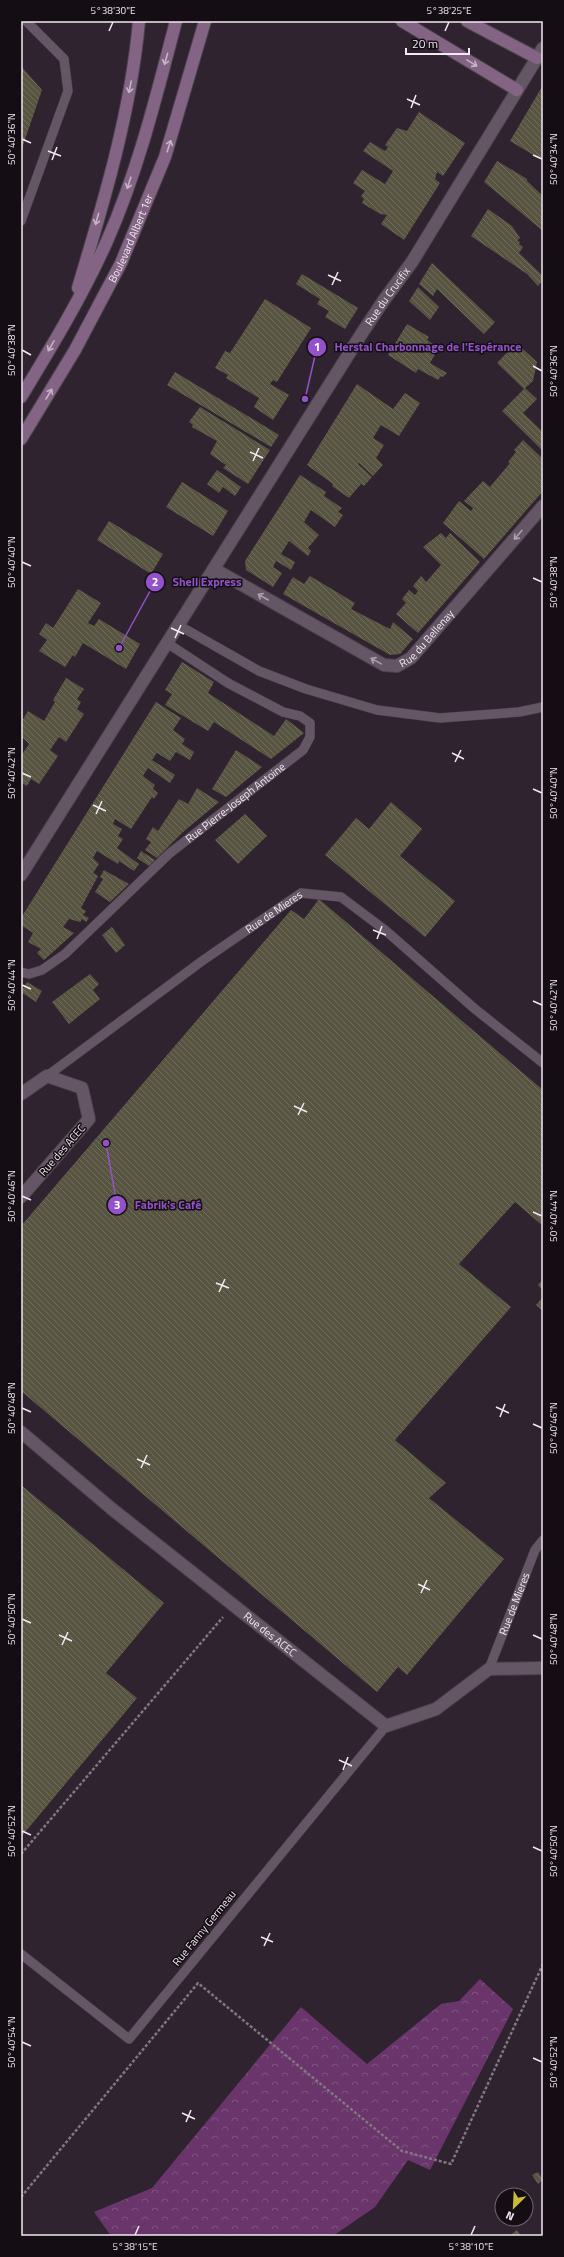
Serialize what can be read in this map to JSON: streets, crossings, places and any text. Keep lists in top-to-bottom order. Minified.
{"streets":{"main road":["Boulevard Albert 1er"],"street":["Rue du Crucifix","Rue du Bellenay","Rue de Mieres","Rue des ACEC"],"lane":["Rue Pierre-Joseph Antoine","Rue Fanny Germeau"]},"crossings":[["Rue du Crucifix","Rue du Bellenay"],["Rue de Mieres","Rue des ACEC"],["Rue des ACEC","Rue Fanny Germeau"]],"places":["Herstal Charbonnage de l'Espérance","Shell Express","Fabrik's Café"],"scale_bar":"20 m","north":"bottom left","coordinates":["5°38'30\"E","5°38'25\"E","50°40'36\"N","50°40'34\"N","50°40'38\"N","50°40'40\"N","50°40'42\"N","50°40'44\"N","50°40'46\"N","50°40'48\"N","50°40'50\"N","50°40'52\"N","50°40'54\"N","5°38'15\"E","5°38'10\"E"]}
